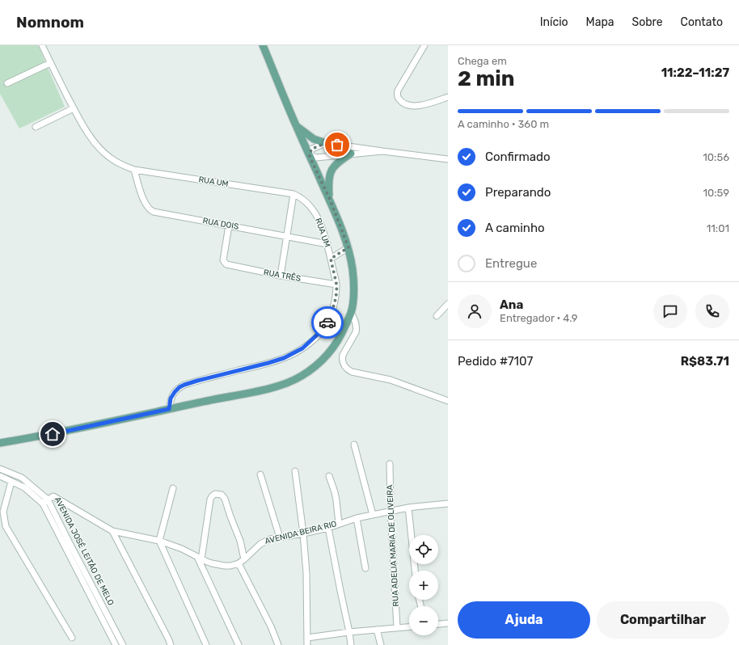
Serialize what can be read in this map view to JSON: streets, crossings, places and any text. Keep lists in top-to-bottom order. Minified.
{"streets":{"street":["RUA UM","RUA DOIS","RUA TRÊS","AVENIDA BEIRA RIO","RUA ADELIA MARIA DE OLIVEIRA","AVENIDA JOSÉ LEITÃO DE MELO"]},"crossings":[["RUA UM","RUA DOIS"],["RUA UM","RUA TRÊS"],["RUA DOIS","RUA TRÊS"],["AVENIDA BEIRA RIO","RUA ADELIA MARIA DE OLIVEIRA"],["AVENIDA BEIRA RIO","AVENIDA JOSÉ LEITÃO DE MELO"]],"page":{"header":"Nomnom","nav":["Início","Mapa","Sobre","Contato"],"heading":["2 min","Chega em","11:22–11:27"],"panel":["Ana","Entregador · 4.9","Pedido #7107","R$83.71"],"bar":"A caminho · 360 m","list":[["Confirmado","10:56"],["Preparando","10:59"],["A caminho","11:01"],"Entregue"],"map_buttons":["+","−"],"buttons":["Ajuda","Compartilhar"]}}
